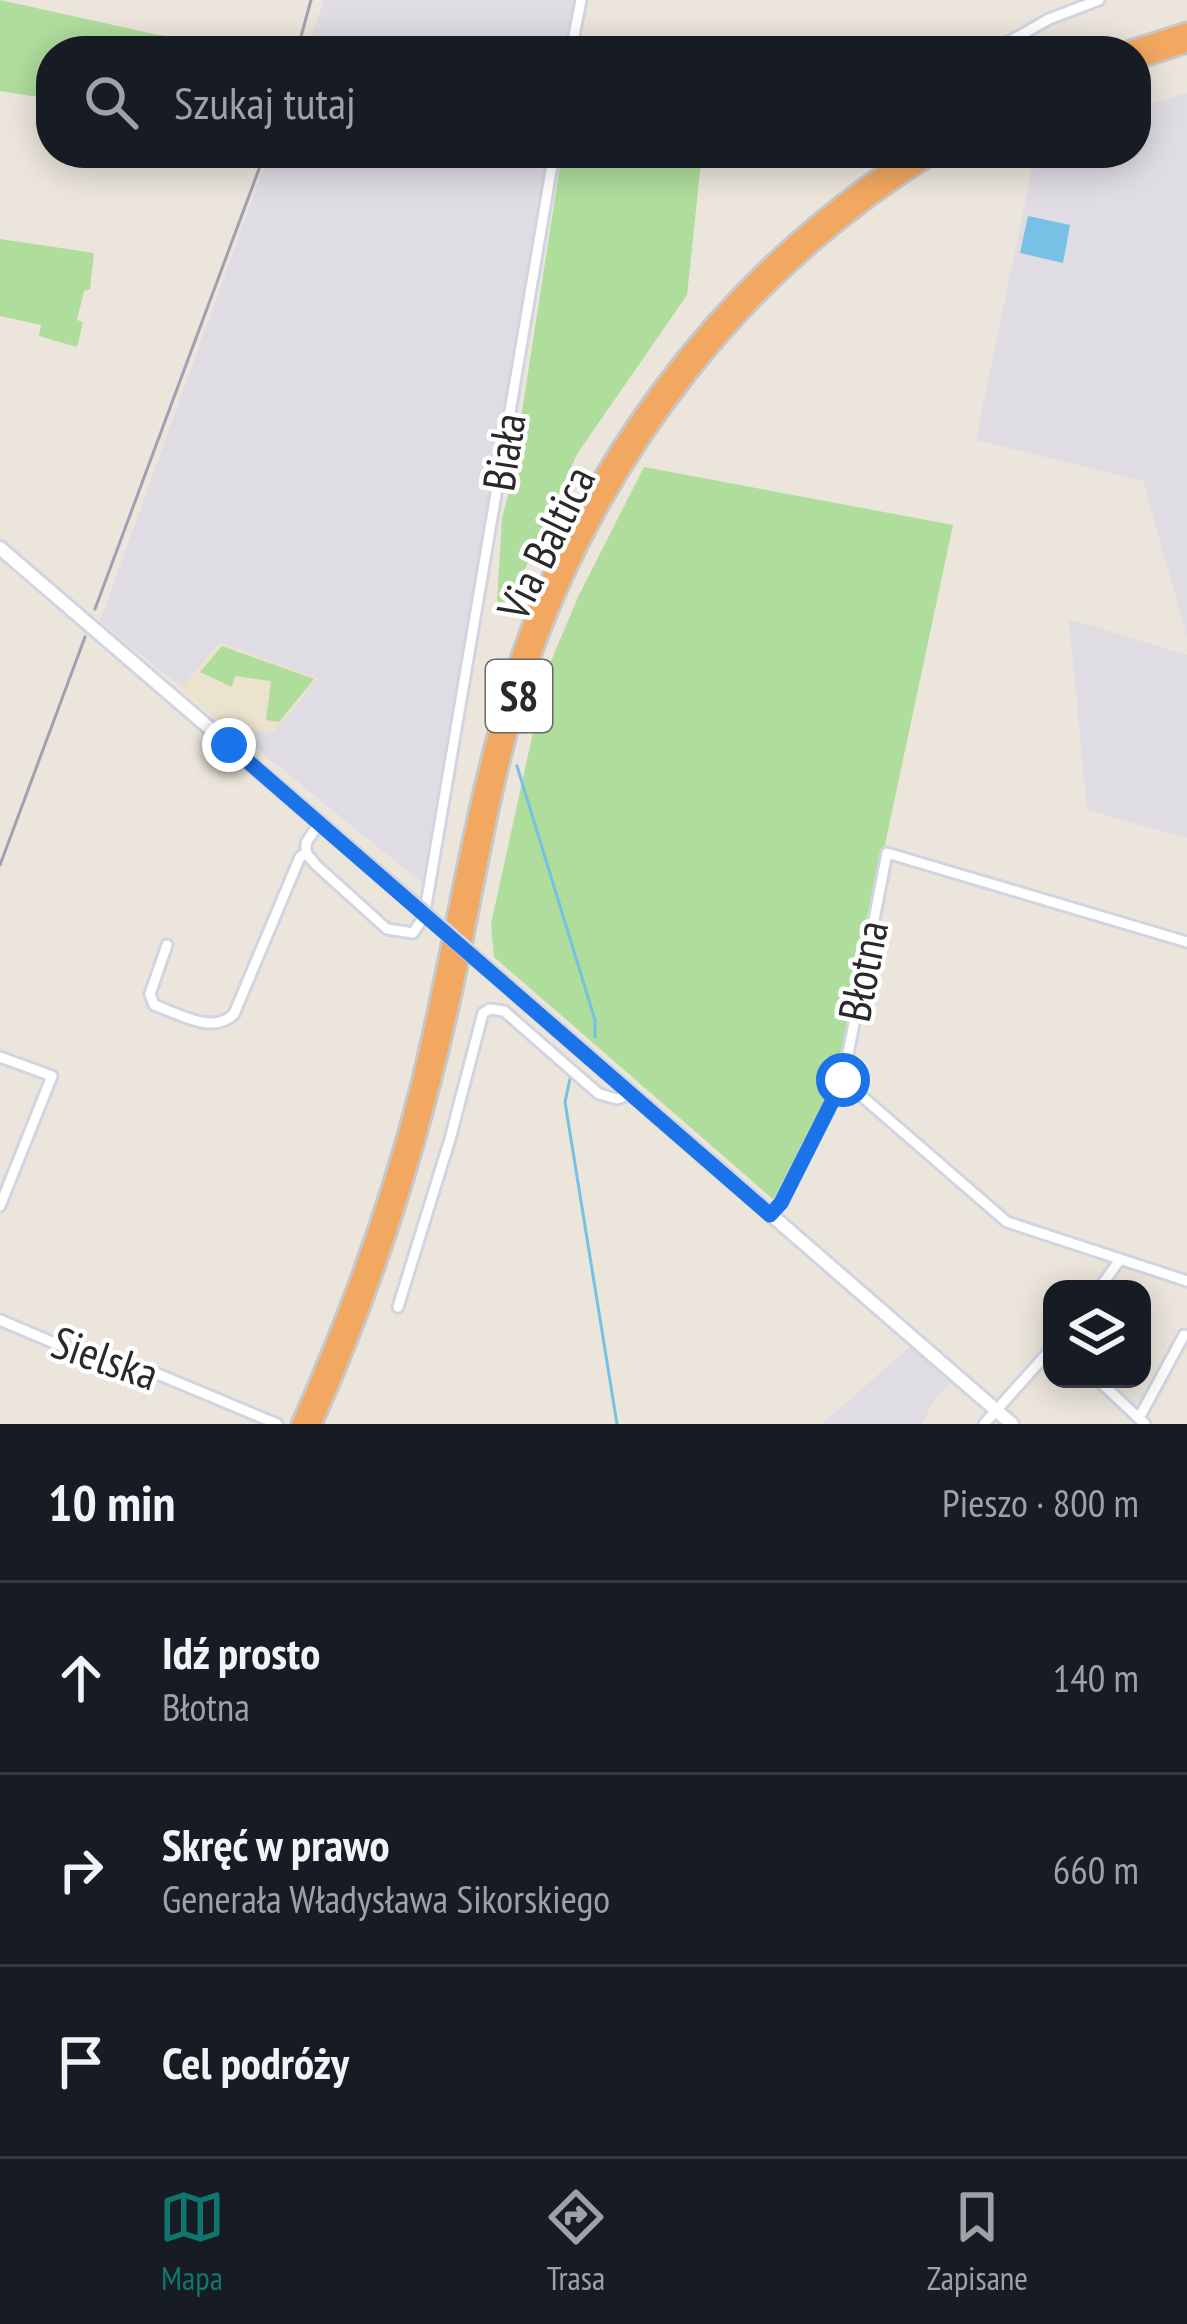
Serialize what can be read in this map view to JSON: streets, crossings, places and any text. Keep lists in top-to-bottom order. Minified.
{"streets":{"highway":["Via Baltica","S8"],"street":["Biała","Błotna","Sielska"]},"page":{"search":"Szukaj tutaj","heading":["10 min","Pieszo · 800 m"],"list":[["Idź prosto","Błotna","140 m"],["Skręć w prawo","Generała Władysława Sikorskiego","660 m"],"Cel podróży"],"nav":["Mapa","Trasa","Zapisane"]}}
